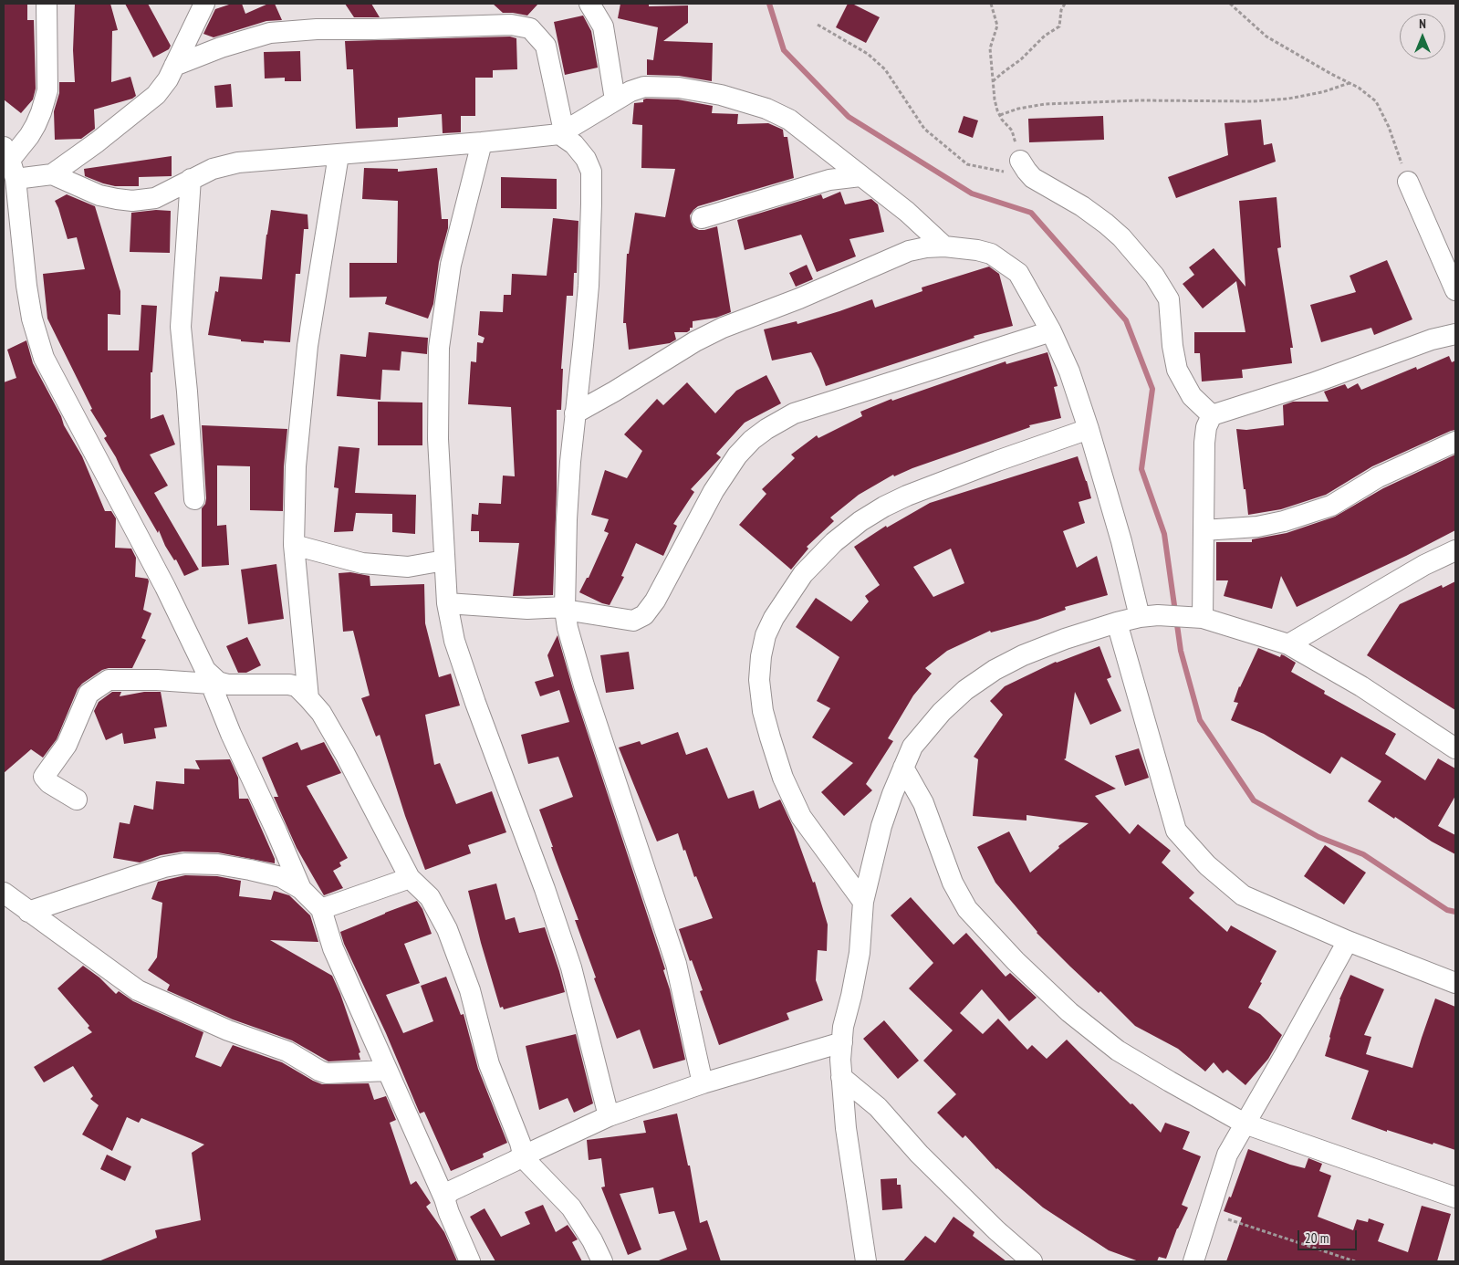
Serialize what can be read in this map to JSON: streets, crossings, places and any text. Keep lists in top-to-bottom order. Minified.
{"scale_bar":"20 m","north":"top"}
